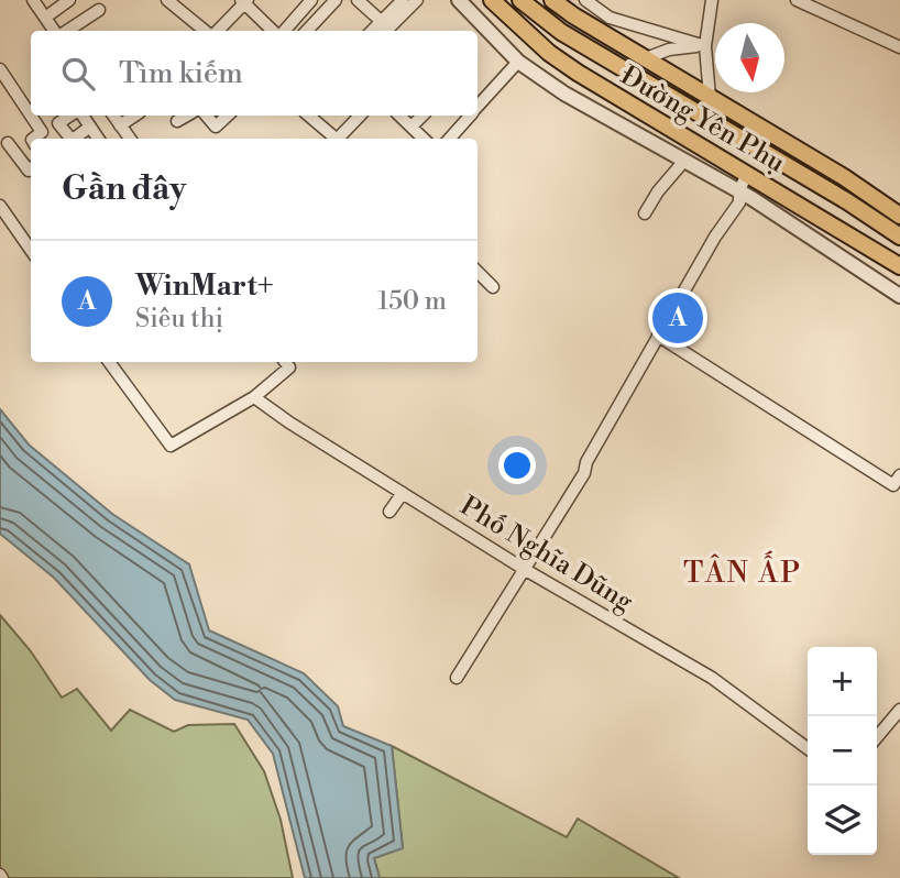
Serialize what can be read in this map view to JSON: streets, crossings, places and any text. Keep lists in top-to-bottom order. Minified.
{"streets":{"main road":["Đường Yên Phụ"],"street":["Phố Nghĩa Dũng"]},"districts":["TÂN ẤP"],"north":"bottom","page":{"search":"Tìm kiếm","heading":"Gần đây","list":[{"mark":"A","name":"WinMart+","note":"Siêu thị","value":"150 m"}],"pins":"A","map_buttons":["+","−"]}}
